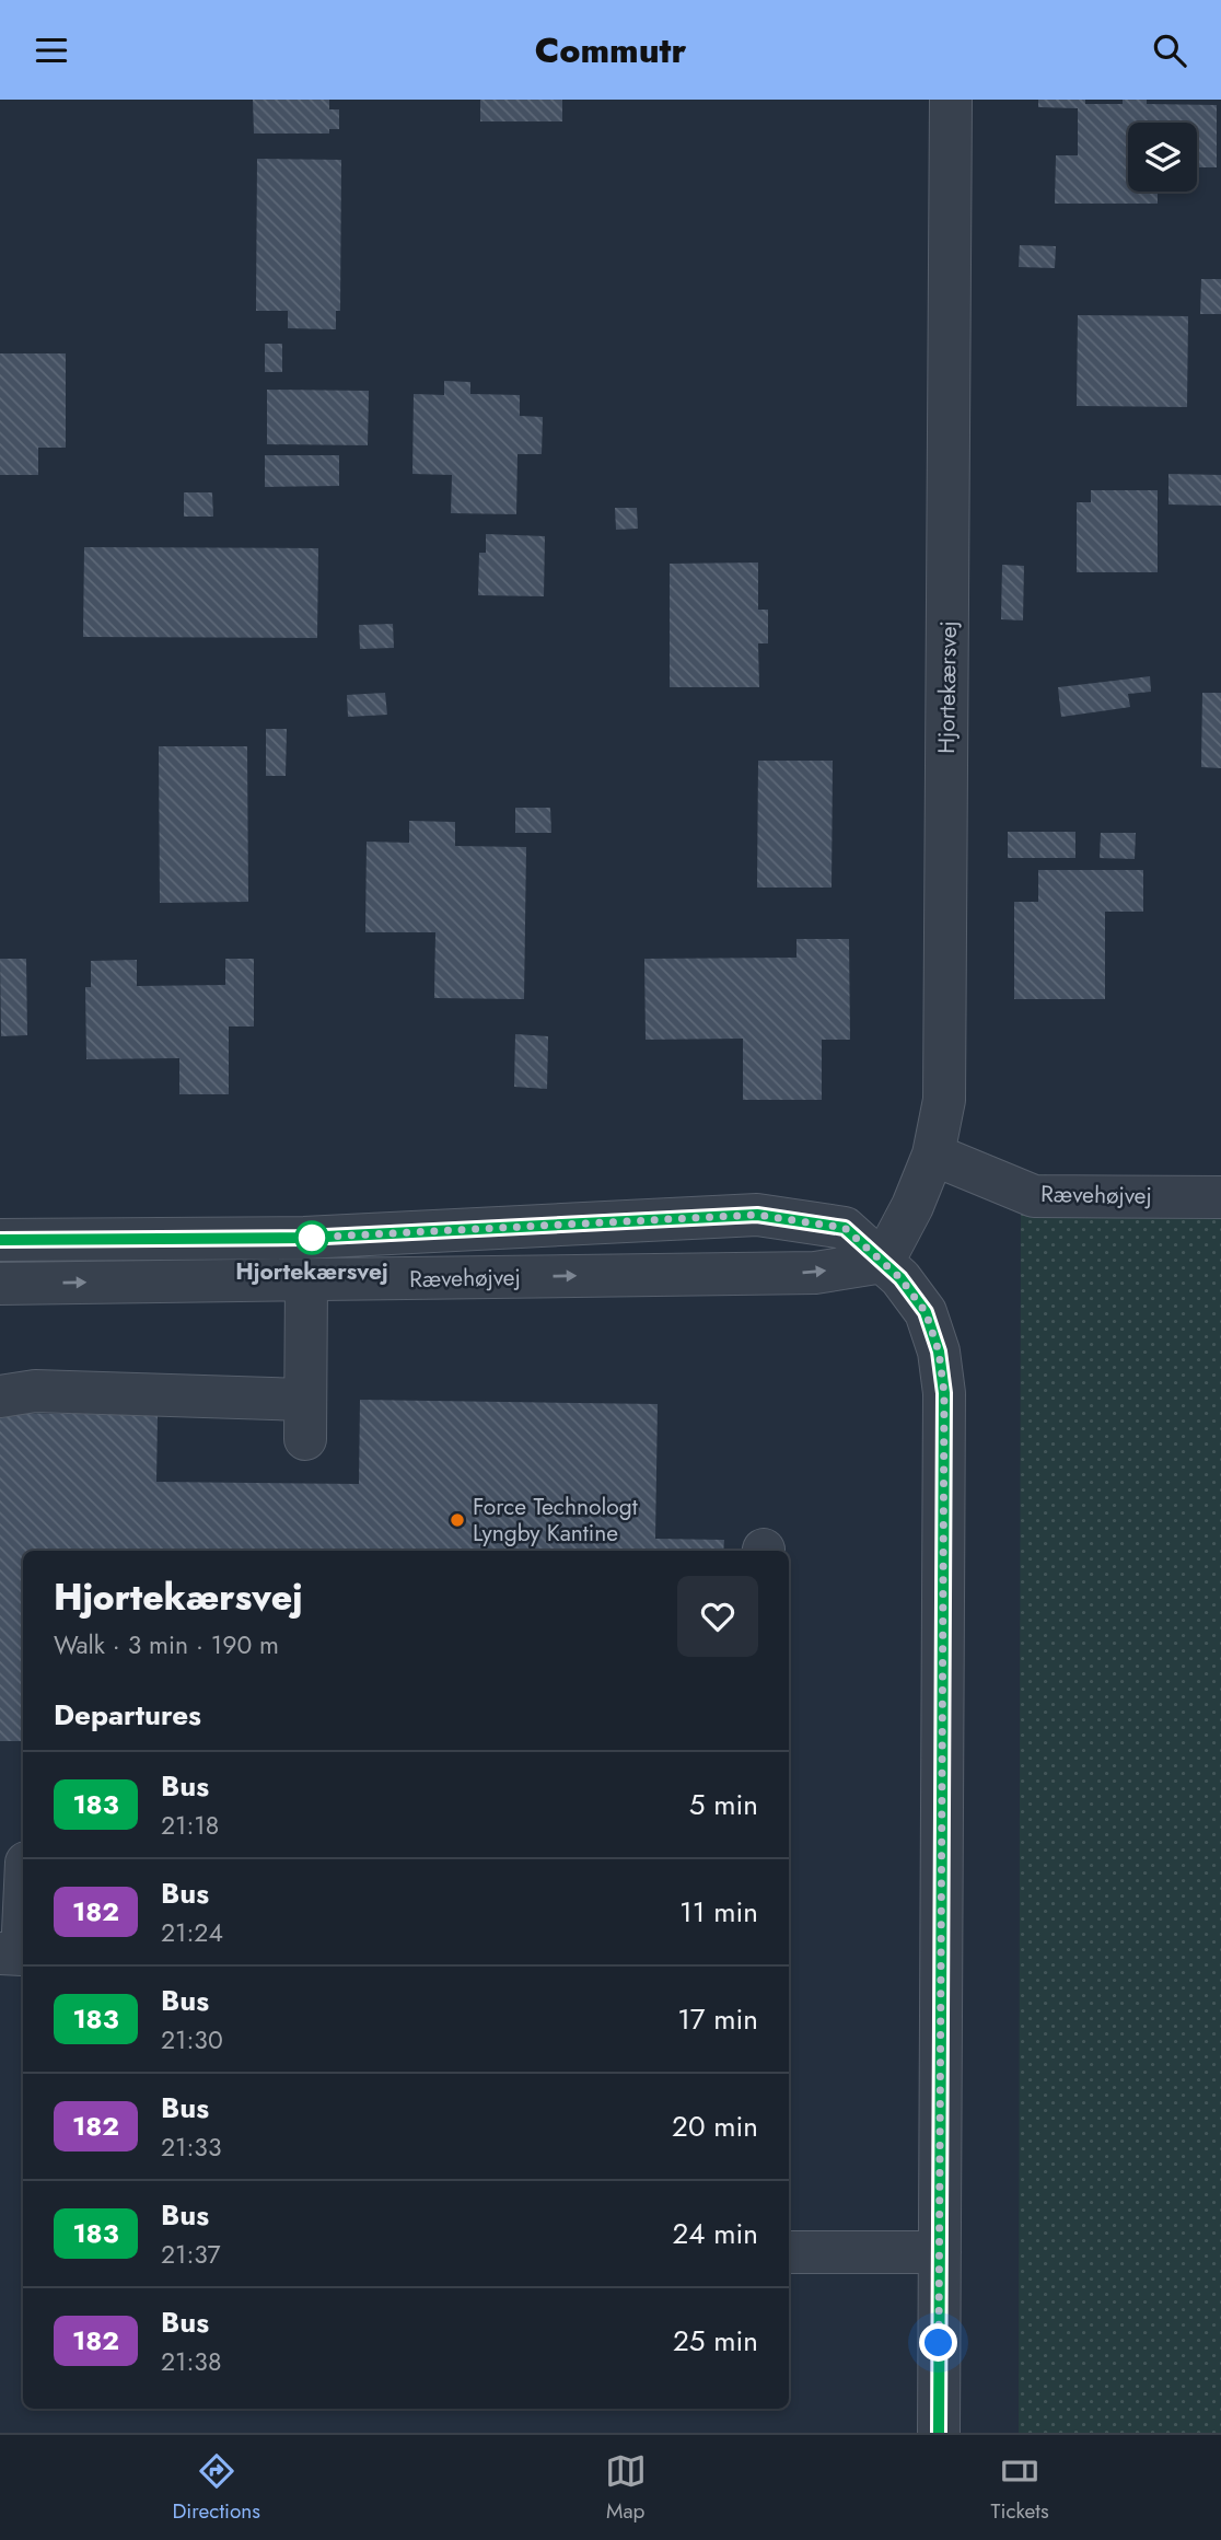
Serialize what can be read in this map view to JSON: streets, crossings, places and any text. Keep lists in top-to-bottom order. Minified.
{"streets":{"street":["Hjortekærsvej","Rævehøjvej"]},"crossings":[["Hjortekærsvej","Rævehøjvej"]],"places":["Hjortekærsvej","Force Technologt Lyngby Kantine"],"lines":["bus line 183"],"page":{"header":"Commutr","heading":[["Hjortekærsvej","Walk · 3 min · 190 m"],"Departures"],"list":[{"mark":"183","name":"Bus","note":"21:18","value":"5 min"},{"mark":"182","name":"Bus","note":"21:24","value":"11 min"},{"mark":"183","name":"Bus","note":"21:30","value":"17 min"},{"mark":"182","name":"Bus","note":"21:33","value":"20 min"},{"mark":"183","name":"Bus","note":"21:37","value":"24 min"},{"mark":"182","name":"Bus","note":"21:38","value":"25 min"}],"tabs":["Directions","Map","Tickets"]}}
